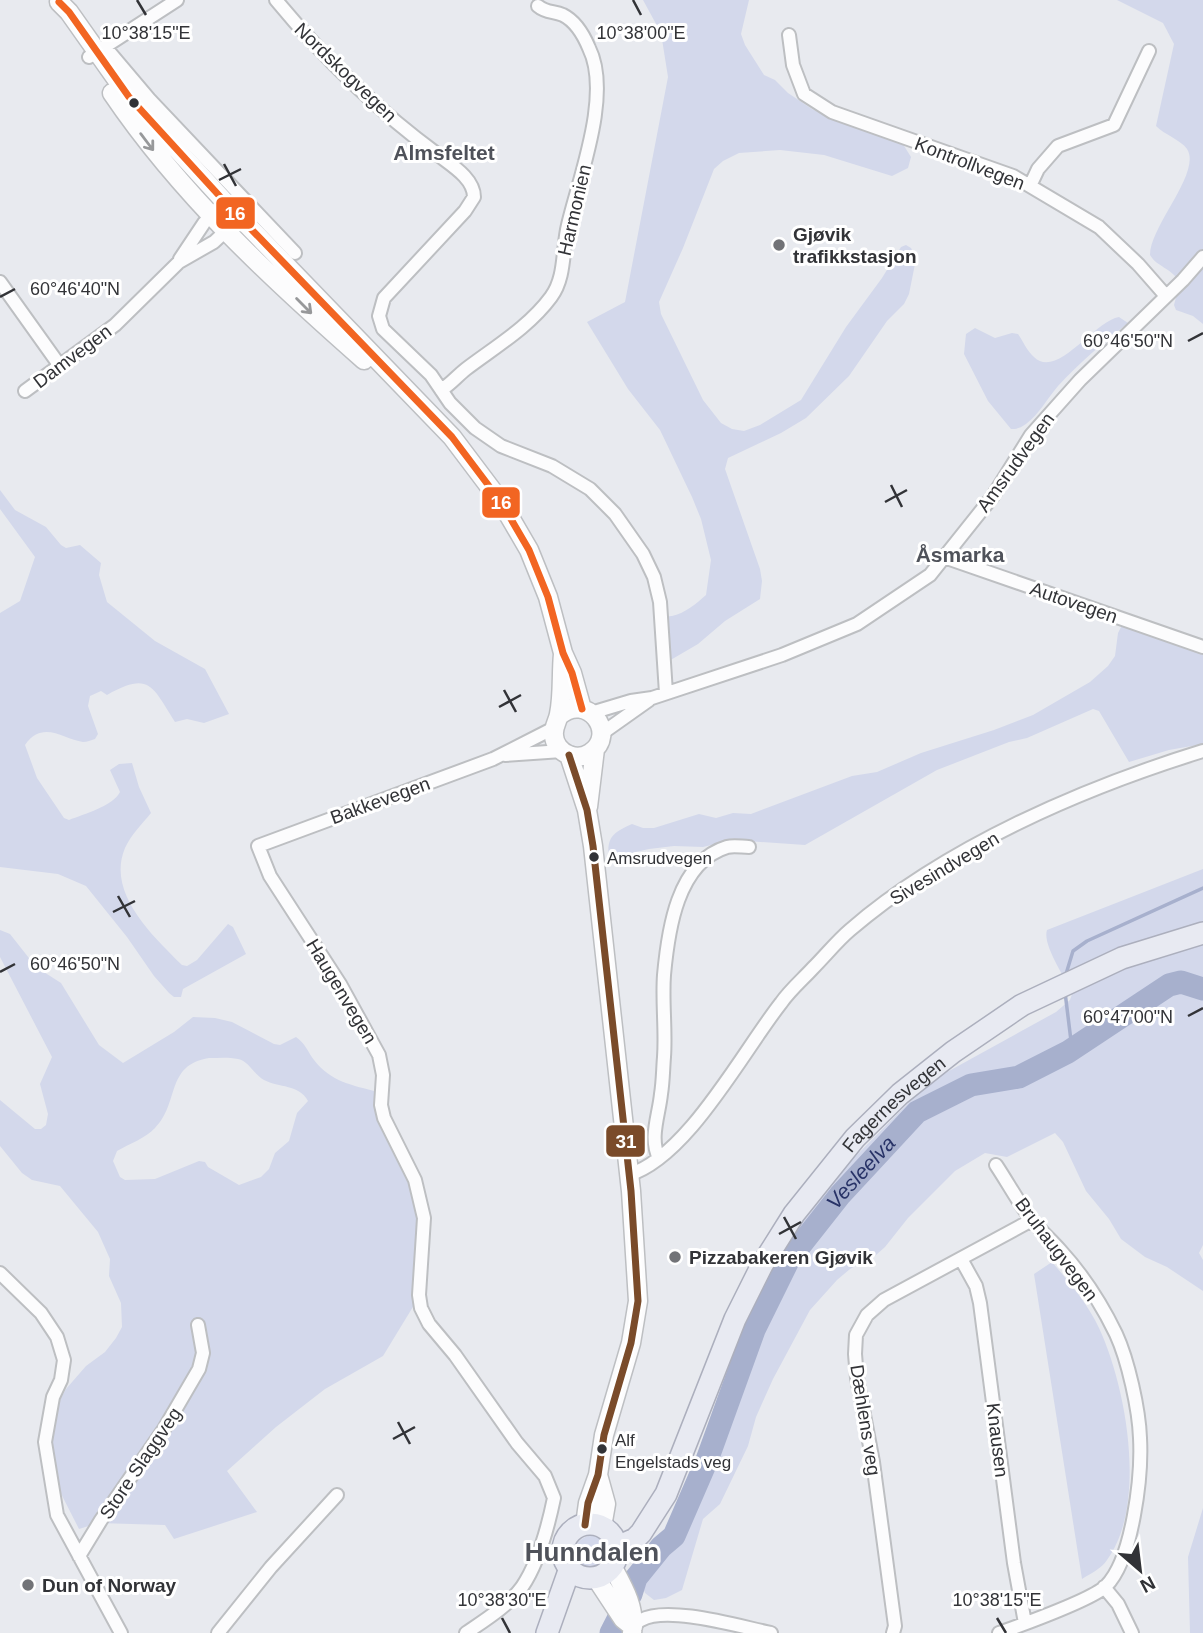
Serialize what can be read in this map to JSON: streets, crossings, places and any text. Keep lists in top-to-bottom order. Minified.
{"streets":{"main road":["Fagernesvegen"],"street":["Nordskogvegen","Kontrollvegen","Harmonien","Damvegen","Amsrudvegen","Autovegen","Bakkevegen","Sivesindvegen","Haugenvegen","Bruhaugvegen","Dæhlens veg","Knausen","Store Slaggveg"]},"crossings":[["Nordskogvegen","Harmonien"],["Kontrollvegen","Amsrudvegen"],["Amsrudvegen","Autovegen"],["Amsrudvegen","Bakkevegen"],["Bakkevegen","Haugenvegen"],["Bruhaugvegen","Dæhlens veg"],["Dæhlens veg","Knausen"]],"districts":["Almsfeltet","Åsmarka","Hunndalen"],"water":["Vesleelva"],"places":["Gjøvik trafikkstasjon","Amsrudvegen","Pizzabakeren Gjøvik","Alf Engelstads veg","Dun of Norway"],"lines":["transit line 16","transit line 31"],"north":"bottom right","coordinates":["10°38'15\"E","10°38'00\"E","60°46'40\"N","60°46'50\"N","60°47'00\"N","10°38'30\"E"]}
